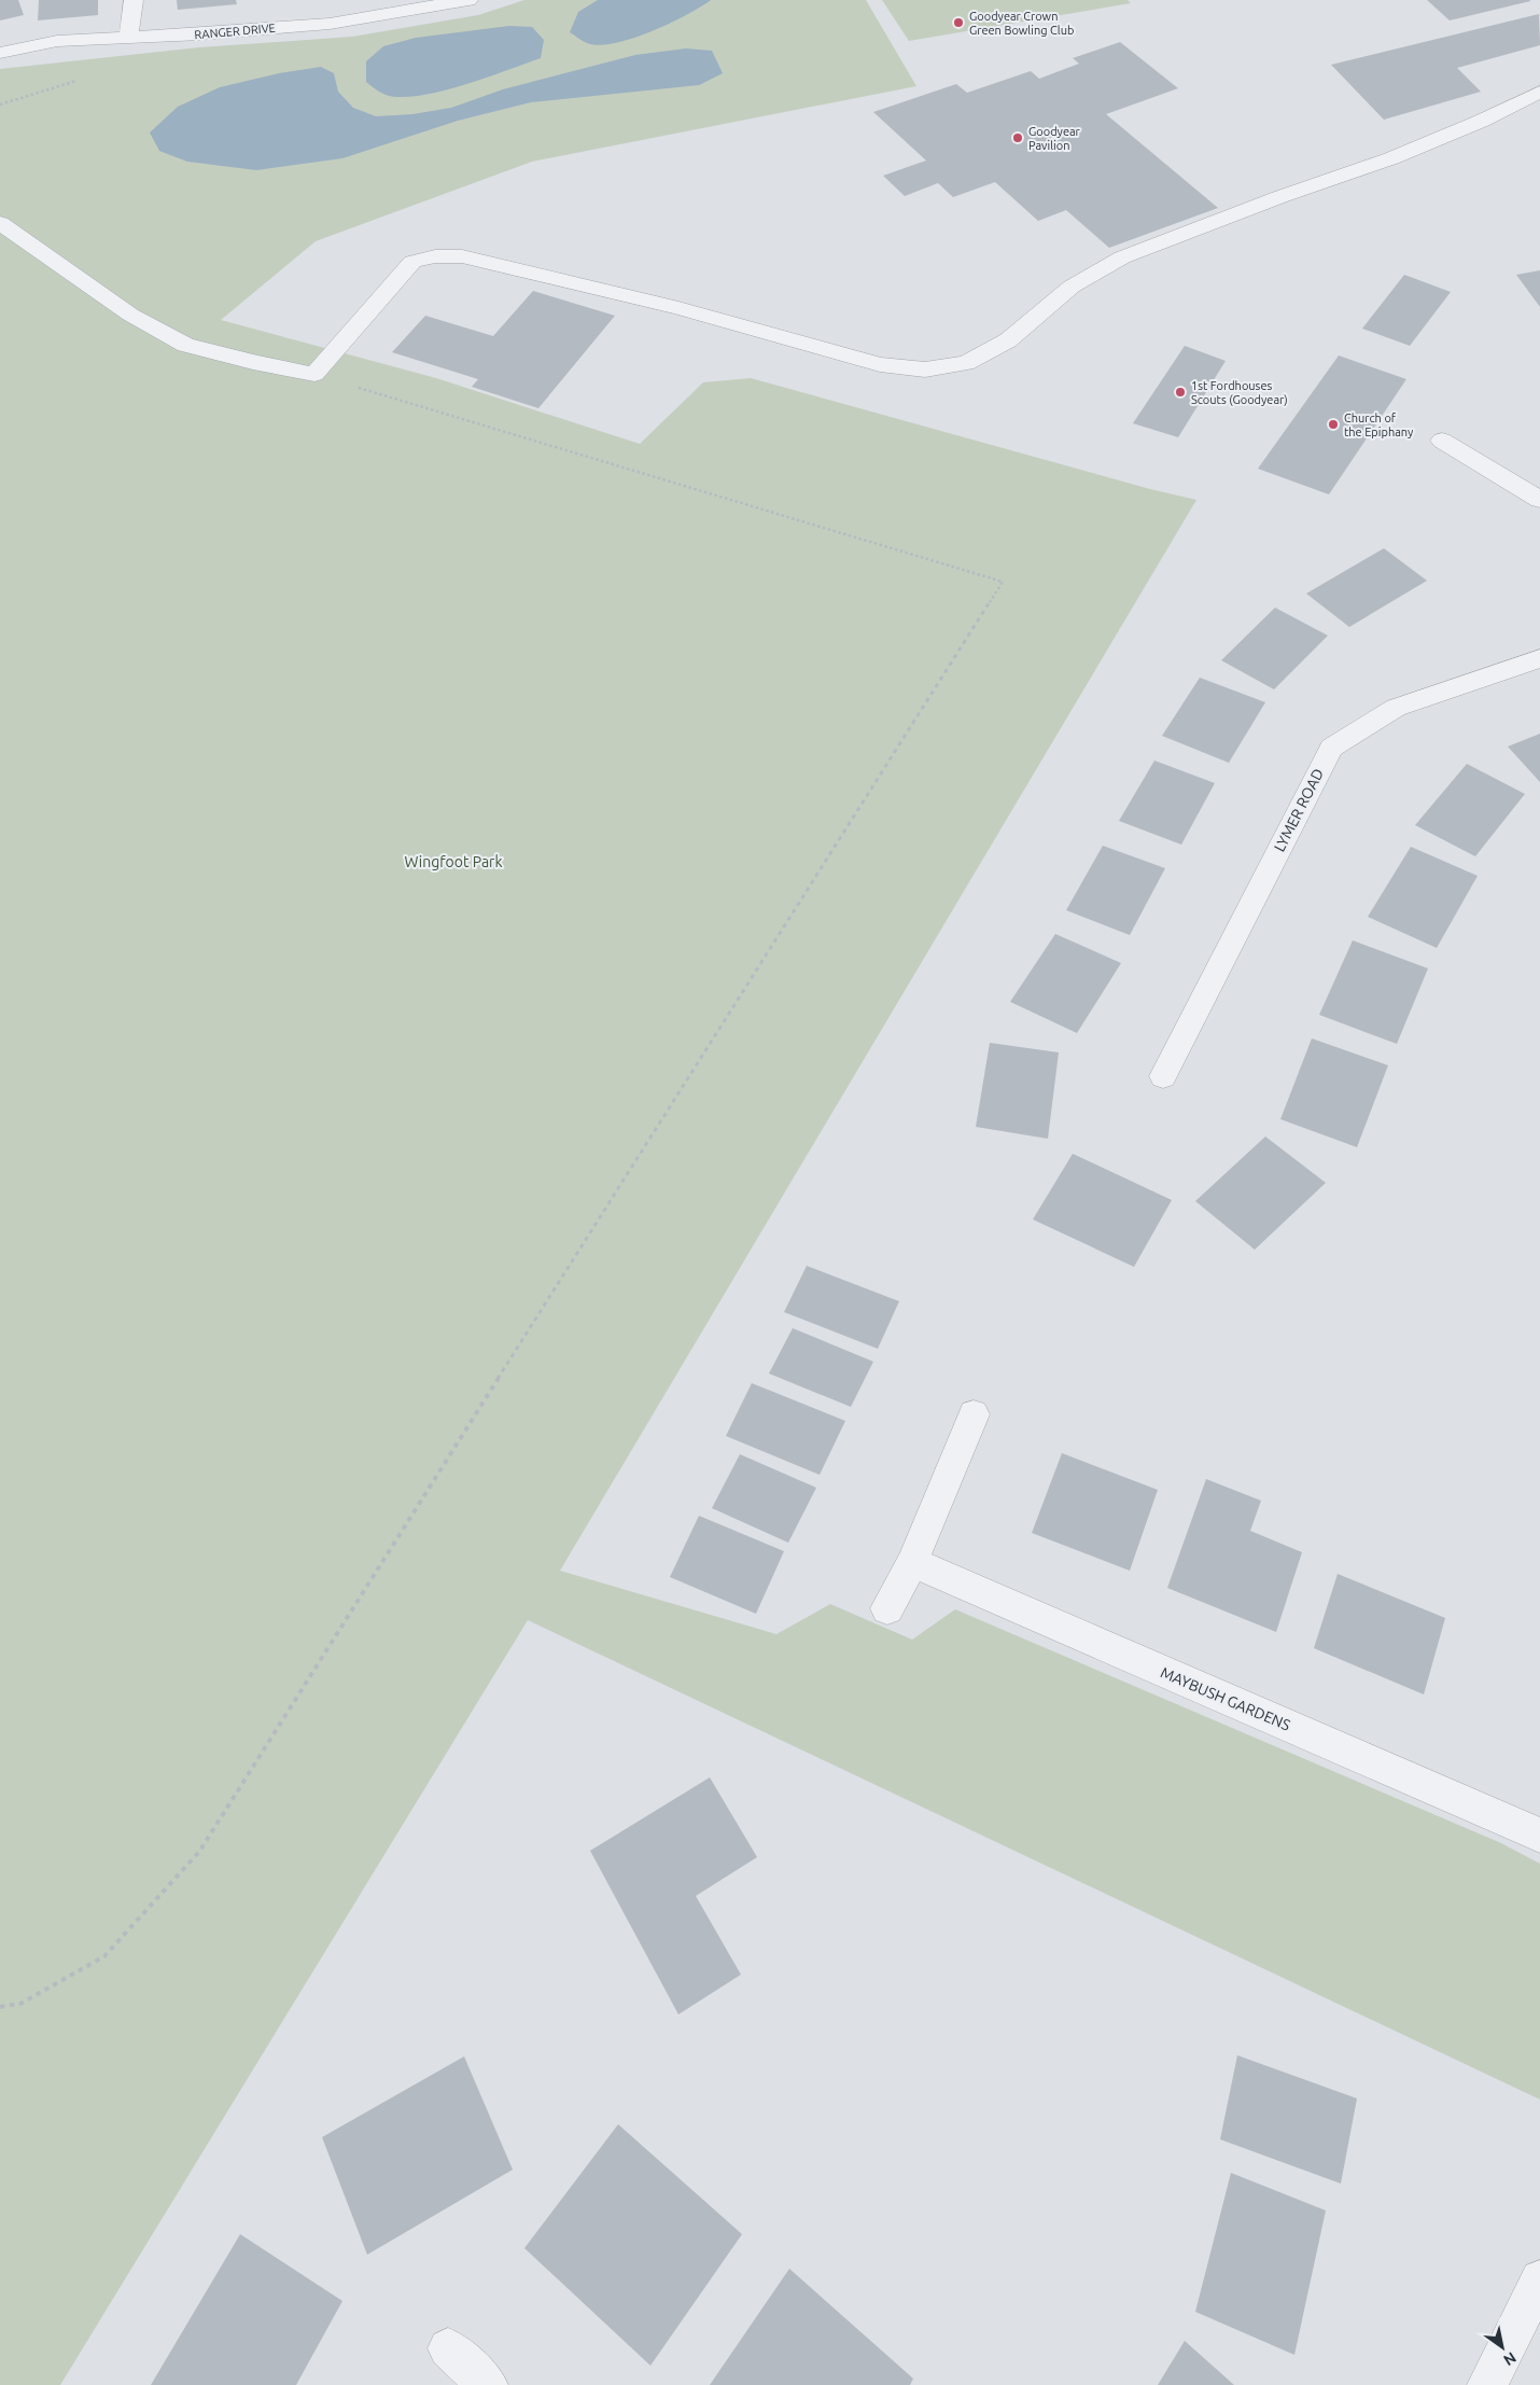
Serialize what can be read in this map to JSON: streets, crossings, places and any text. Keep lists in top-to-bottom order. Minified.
{"streets":{"street":["RANGER DRIVE","LYMER ROAD","MAYBUSH GARDENS"]},"parks":["Wingfoot Park"],"places":["Goodyear Crown Green Bowling Club","Goodyear Pavilion","1st Fordhouses Scouts (Goodyear)","Church of the Epiphany"],"north":"bottom right"}
